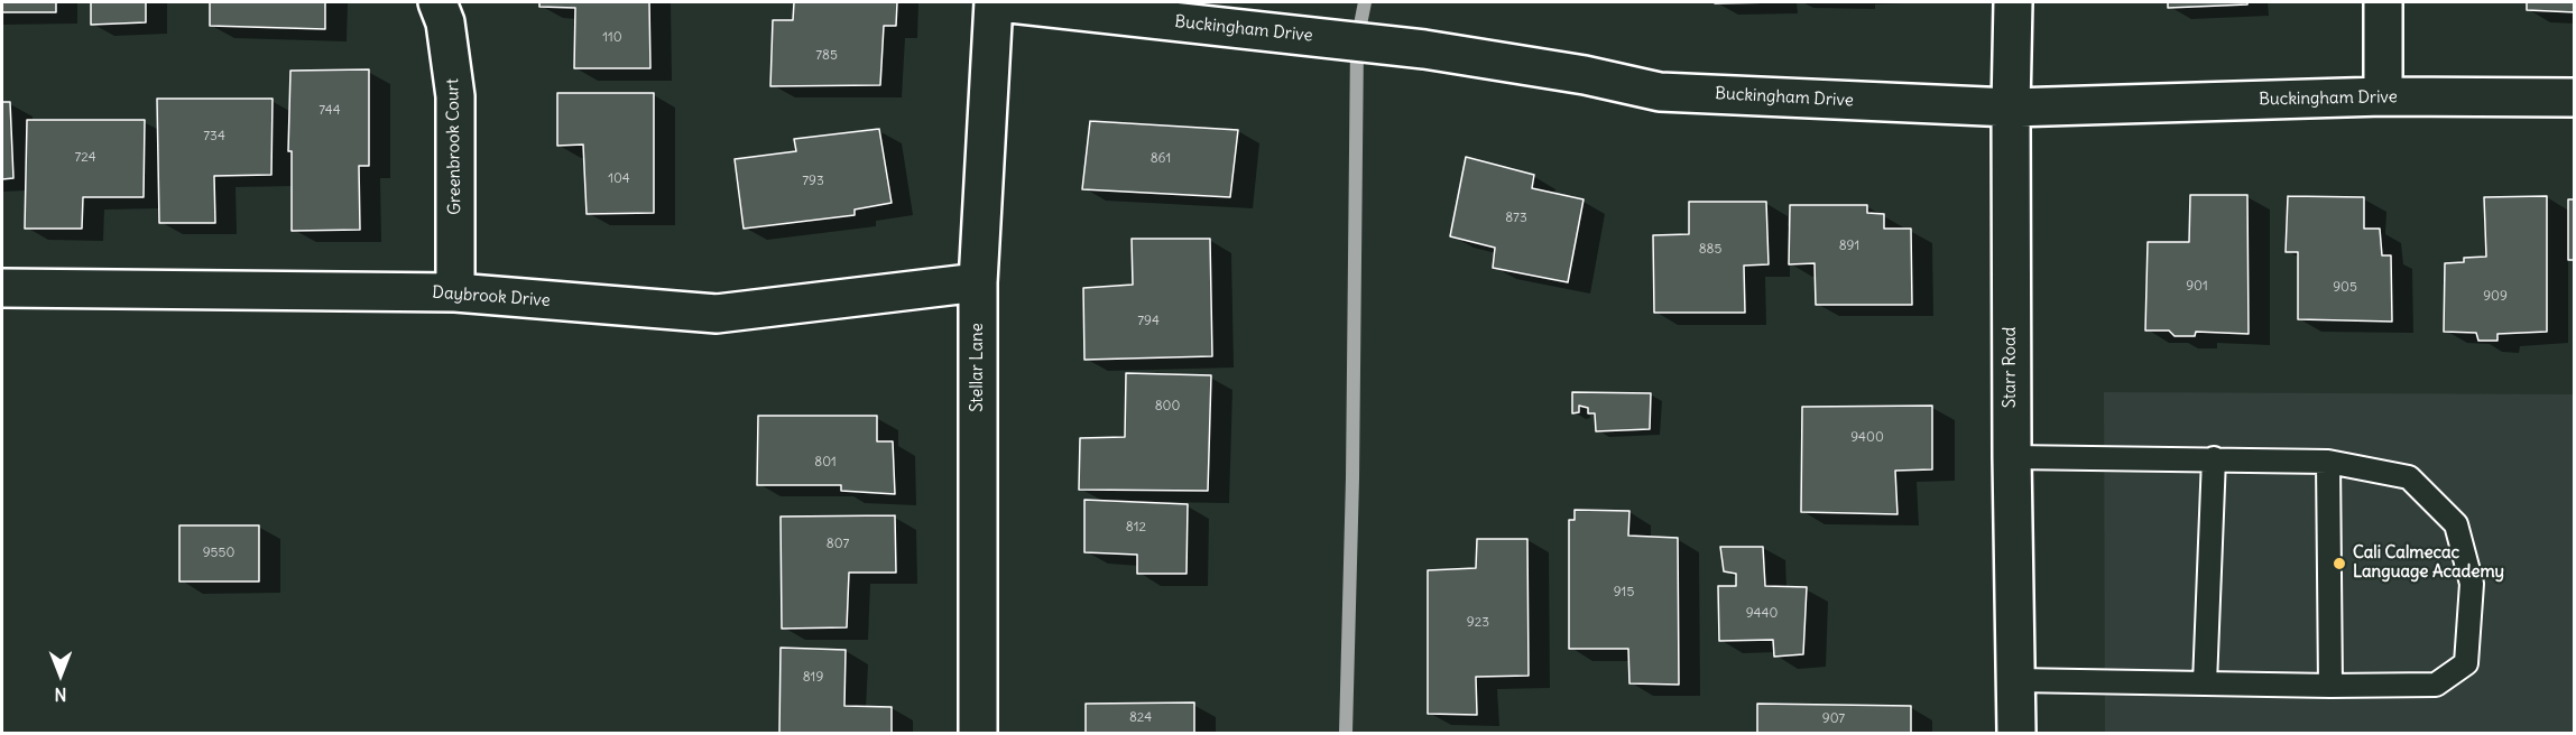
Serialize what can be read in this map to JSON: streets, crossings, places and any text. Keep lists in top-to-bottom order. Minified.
{"streets":{"street":["Buckingham Drive","Greenbrook Court","Daybrook Drive","Stellar Lane","Starr Road"]},"crossings":[["Buckingham Drive","Starr Road"],["Greenbrook Court","Daybrook Drive"],["Daybrook Drive","Stellar Lane"]],"places":["Cali Calmecac Language Academy"],"house_numbers":["110","785","744","734","724","861","104","793","873","891","885","901","905","909","794","800","9400","801","812","807","9550","915","9440","923","819","824","907"],"north":"bottom"}
